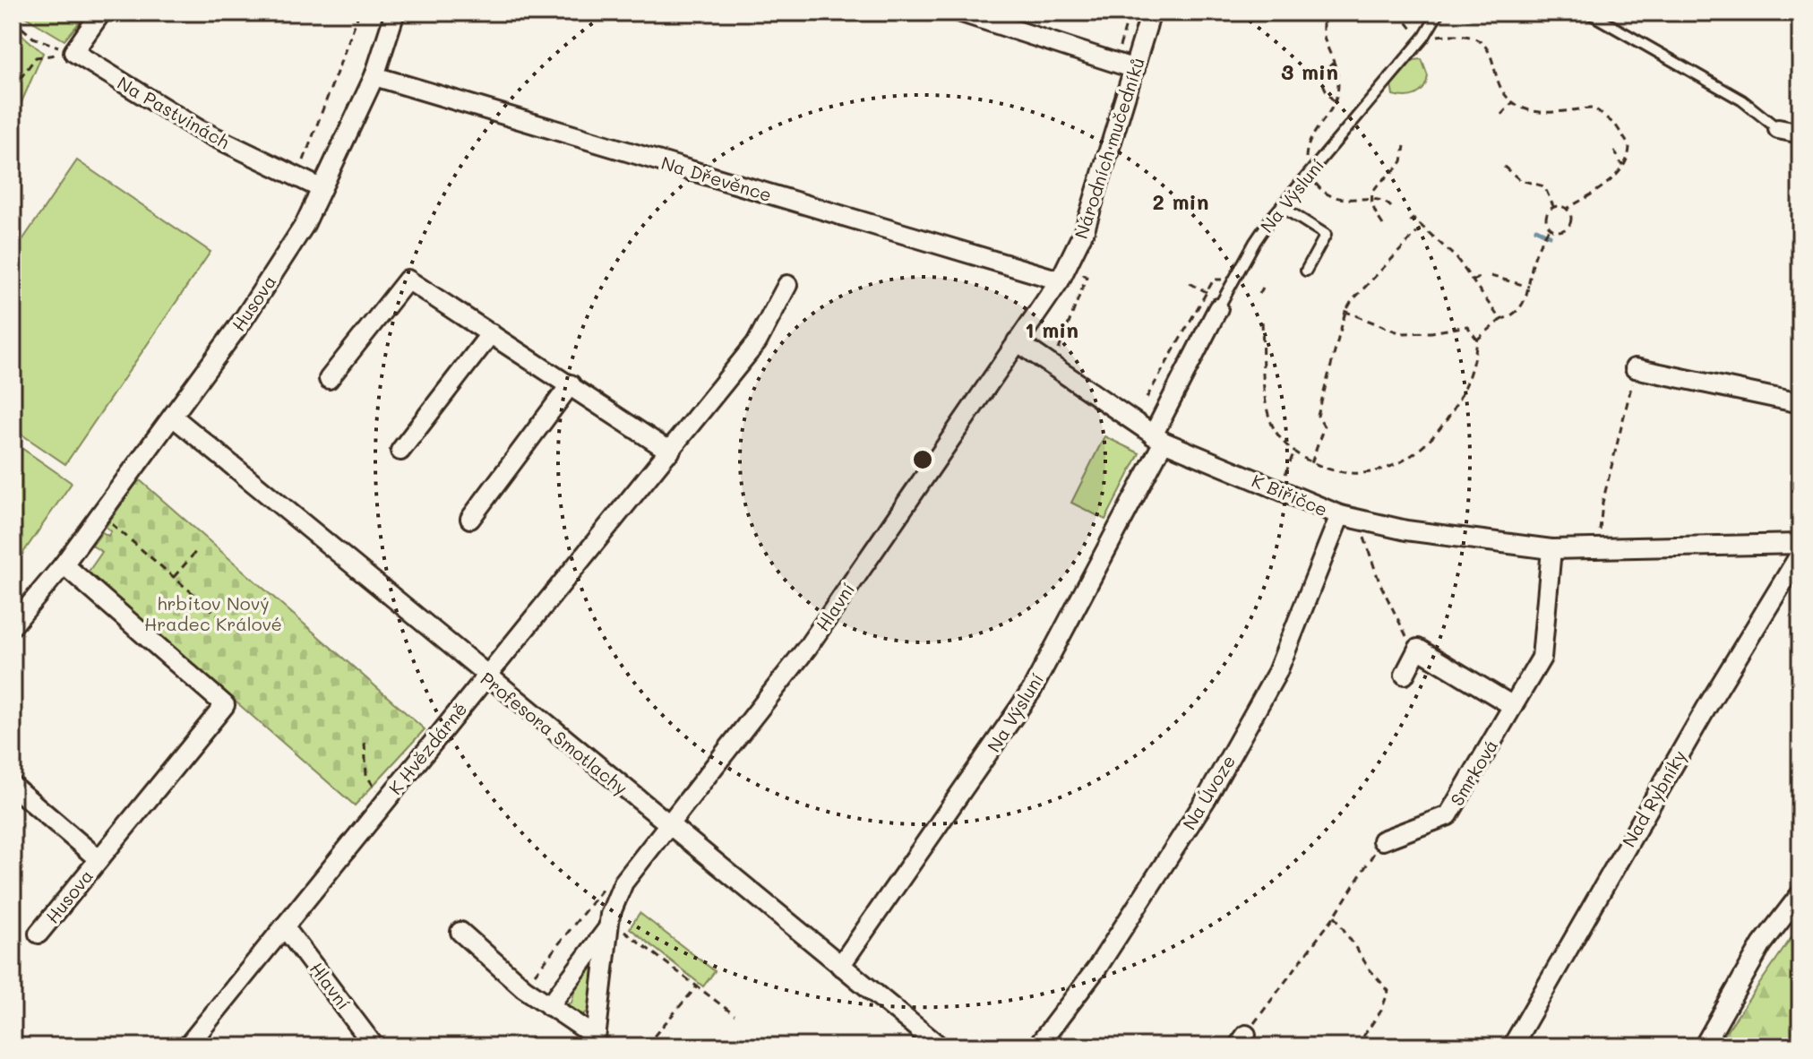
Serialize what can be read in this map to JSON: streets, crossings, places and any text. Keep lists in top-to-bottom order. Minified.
{"streets":{"street":["Na Pastvinách","Národních mučedníků","Na Dřevěnce","Na Výsluní","Husova","K Biřičce","Hlavní","Profesora Smotlachy","K Hvězdárně","Smrková","Na Úvoze","Nad Rybníky"]},"crossings":[["Na Pastvinách","Husova"],["Národních mučedníků","Na Dřevěnce"],["Národních mučedníků","Hlavní"],["Na Dřevěnce","Husova"],["Na Dřevěnce","Hlavní"],["Na Výsluní","K Biřičce"],["Na Výsluní","Profesora Smotlachy"],["Husova","Profesora Smotlachy"],["K Biřičce","Hlavní"],["K Biřičce","Smrková"],["K Biřičce","Na Úvoze"],["Hlavní","Profesora Smotlachy"],["Hlavní","K Hvězdárně"],["Profesora Smotlachy","K Hvězdárně"]],"parks":["hrbitov Nový Hradec Králové"],"rings":["3 min","2 min","1 min"]}
